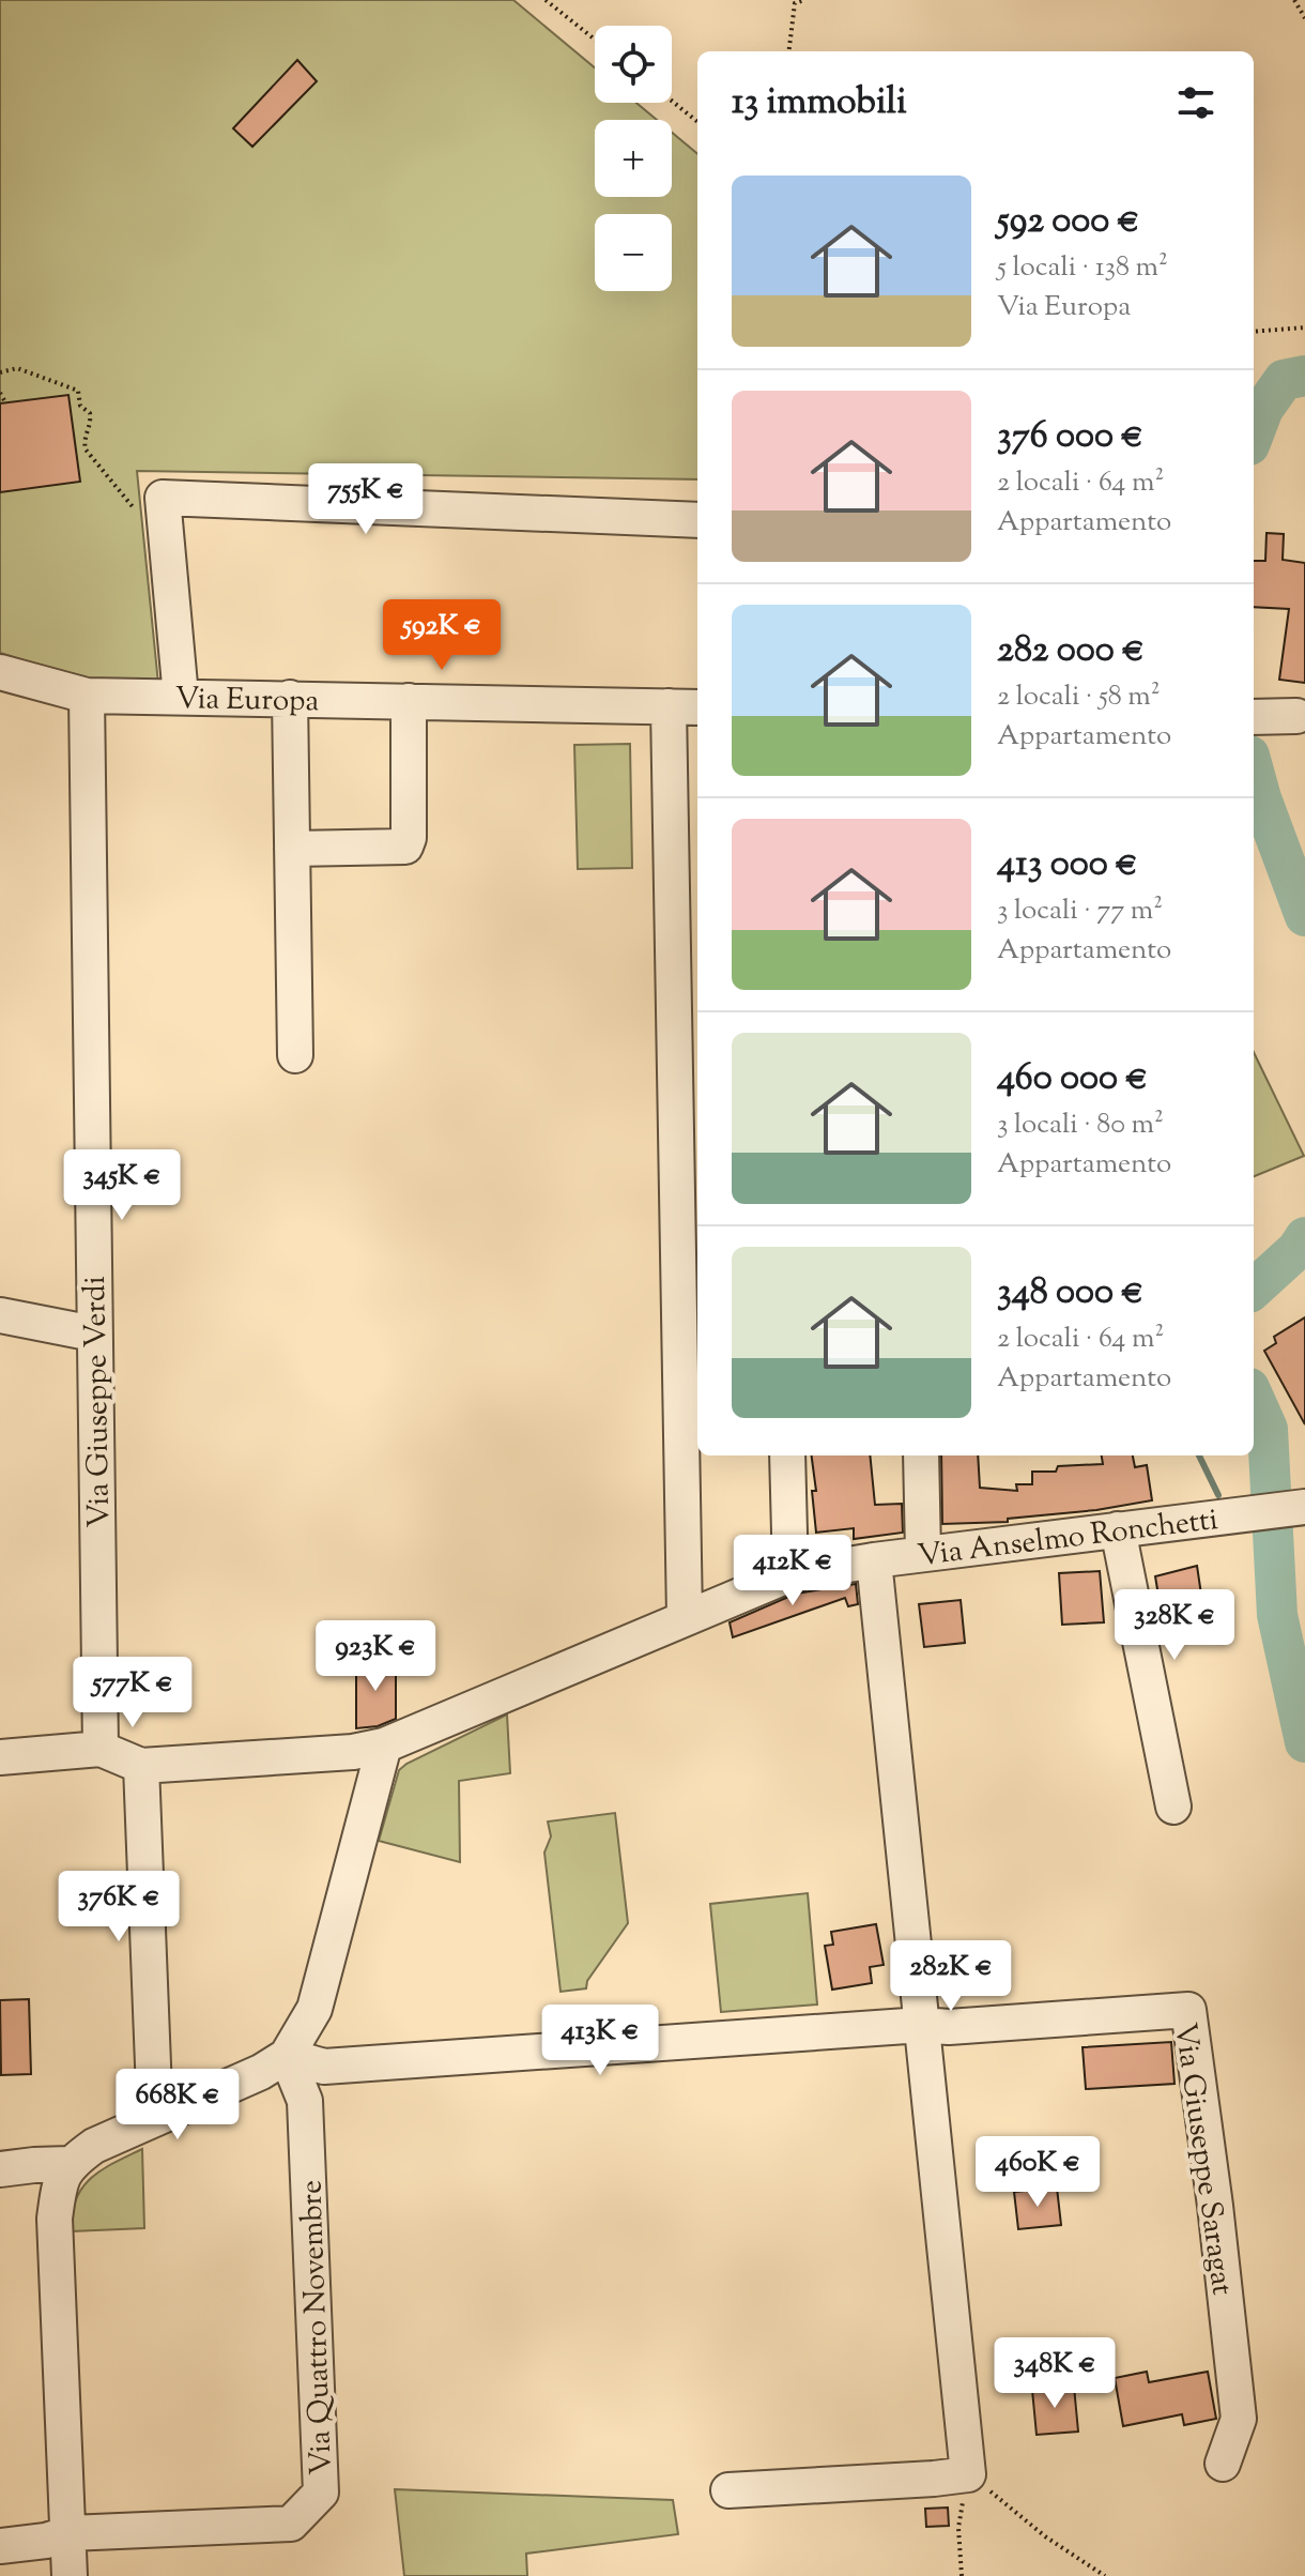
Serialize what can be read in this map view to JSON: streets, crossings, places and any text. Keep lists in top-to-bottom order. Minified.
{"streets":{"street":["Via Europa","Via Giuseppe Verdi","Via Anselmo Ronchetti","Via Giuseppe Saragat","Via Quattro Novembre"]},"crossings":[["Via Europa","Via Giuseppe Verdi"],["Via Giuseppe Verdi","Via Anselmo Ronchetti"]],"page":{"map_buttons":["+","−"],"heading":"13 immobili","list":[{"name":"592 000 €","note":"5 locali · 138 m² · Via Europa"},{"name":"376 000 €","note":"2 locali · 64 m² · Appartamento"},{"name":"282 000 €","note":"2 locali · 58 m² · Appartamento"},{"name":"413 000 €","note":"3 locali · 77 m² · Appartamento"},{"name":"460 000 €","note":"3 locali · 80 m² · Appartamento"},{"name":"348 000 €","note":"2 locali · 64 m² · Appartamento"}],"price":["755K €","592K €","345K €","412K €","328K €","923K €","577K €","376K €","282K €","413K €","668K €","460K €","348K €"]}}
